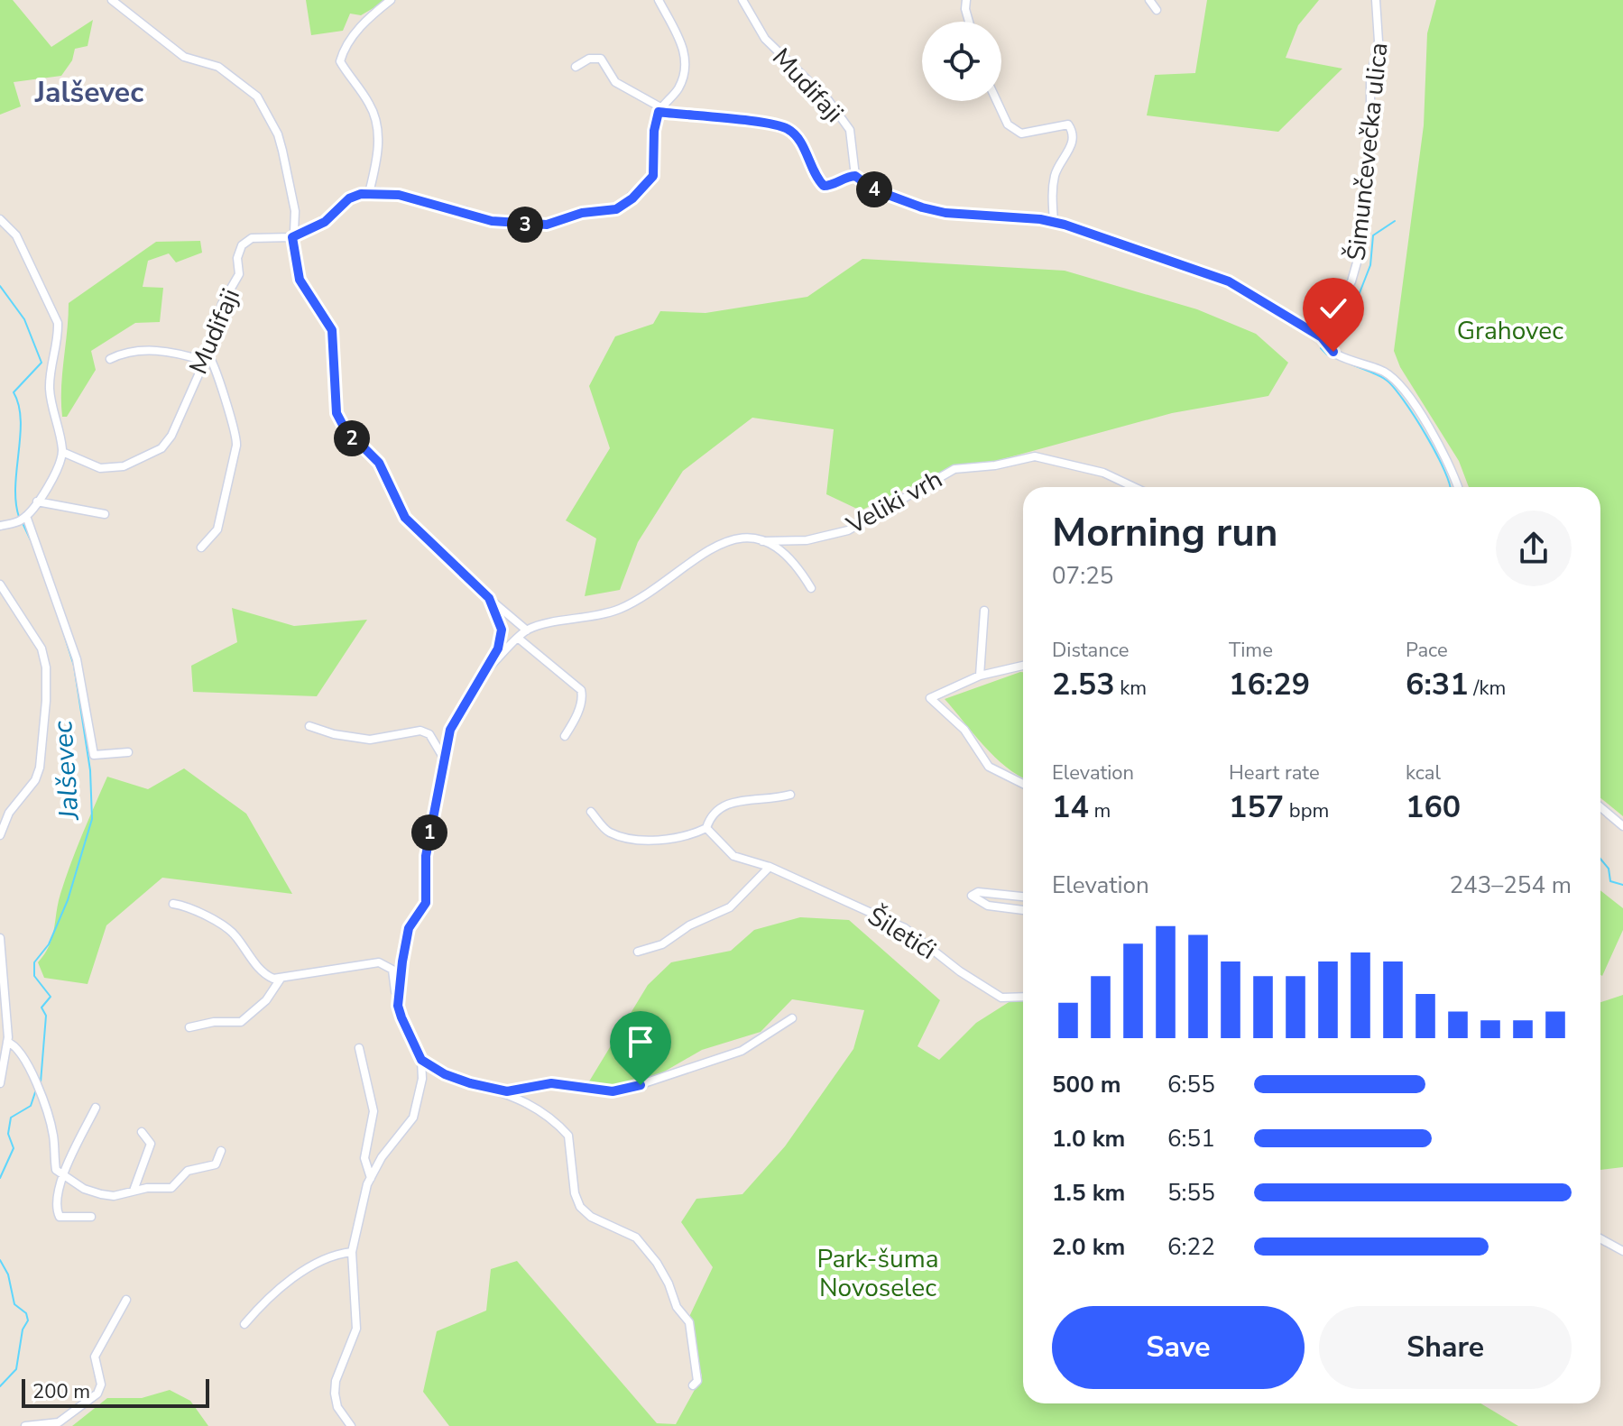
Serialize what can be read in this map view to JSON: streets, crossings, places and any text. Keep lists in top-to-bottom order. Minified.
{"streets":{"street":["Mudifaji","Šimunčevečka ulica","Veliki vrh","Šiletići"]},"districts":["Jalševec"],"water":["Jalševec"],"parks":["Grahovec","Park-šuma Novoselec"],"scale_bar":"200 m","page":{"pins":["4","3","2","1"],"heading":["Morning run","07:25"],"stats":[["Distance","2.53 km"],["Time","16:29"],["Pace","6:31 /km"],["Elevation","14 m"],["Heart rate","157 bpm"],["kcal","160"]],"chart":["Elevation","243–254 m"],"list":[{"name":"500 m","note":"6:55"},{"name":"1.0 km","note":"6:51"},{"name":"1.5 km","note":"5:55"},{"name":"2.0 km","note":"6:22"}],"buttons":["Save","Share"],"scale":"200 m"}}
